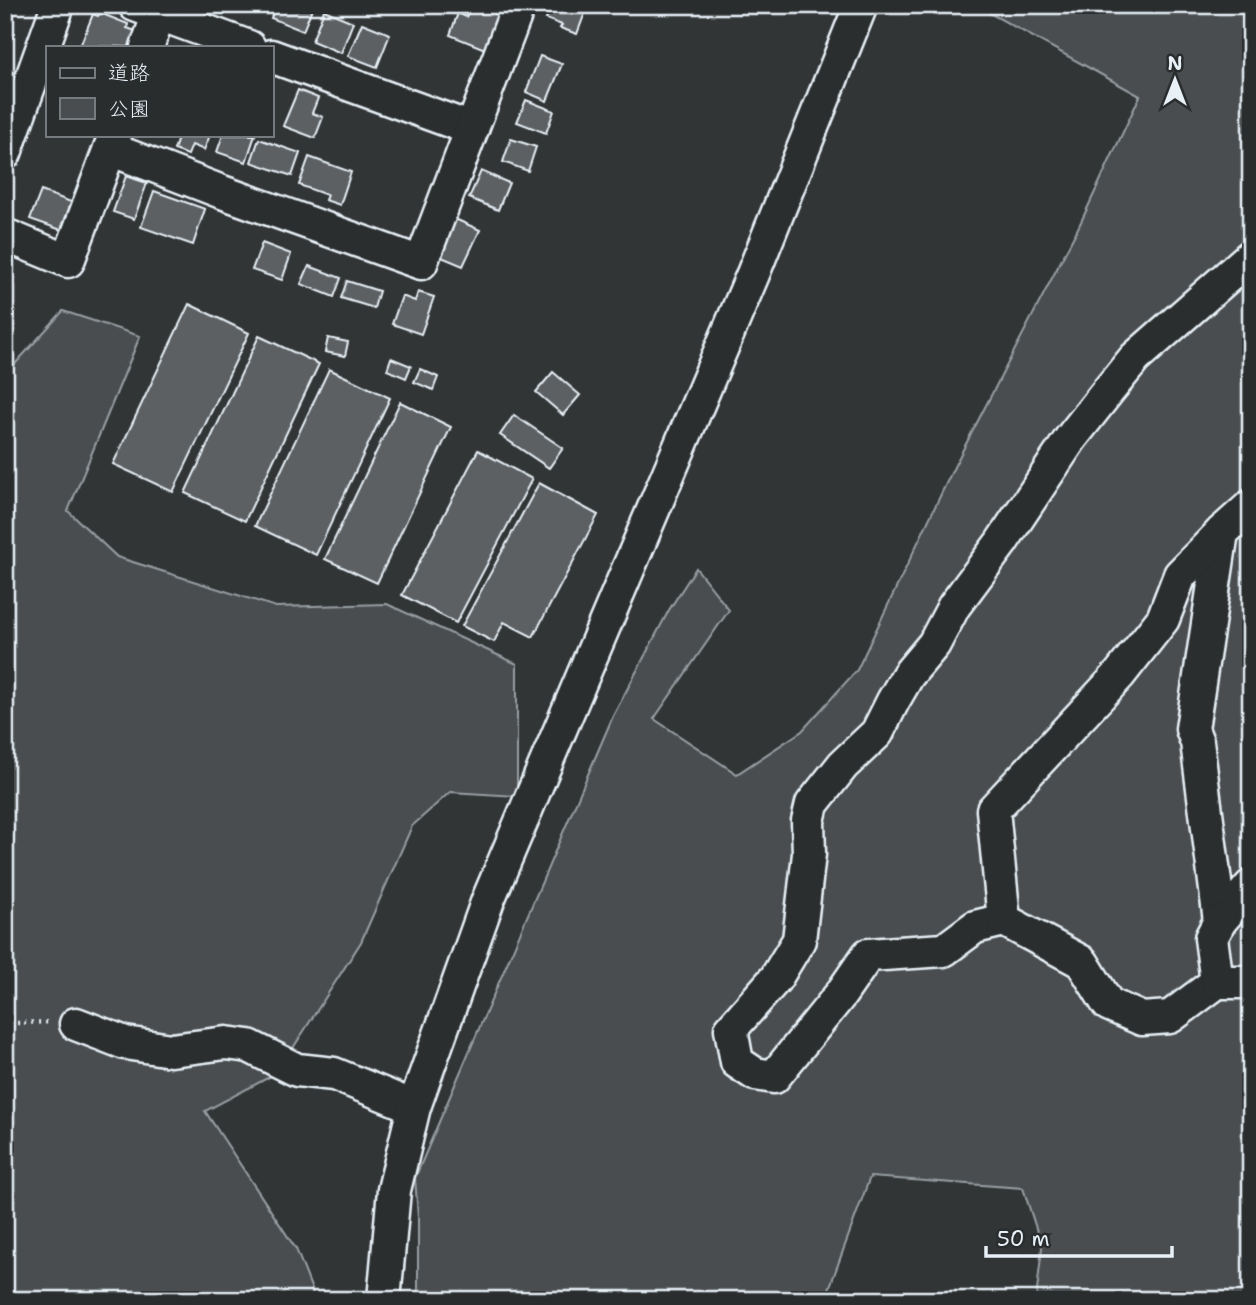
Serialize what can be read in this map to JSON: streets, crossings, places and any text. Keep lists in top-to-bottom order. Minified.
{"legend":["道路","公園"],"scale_bar":"50 m","north":"top"}
